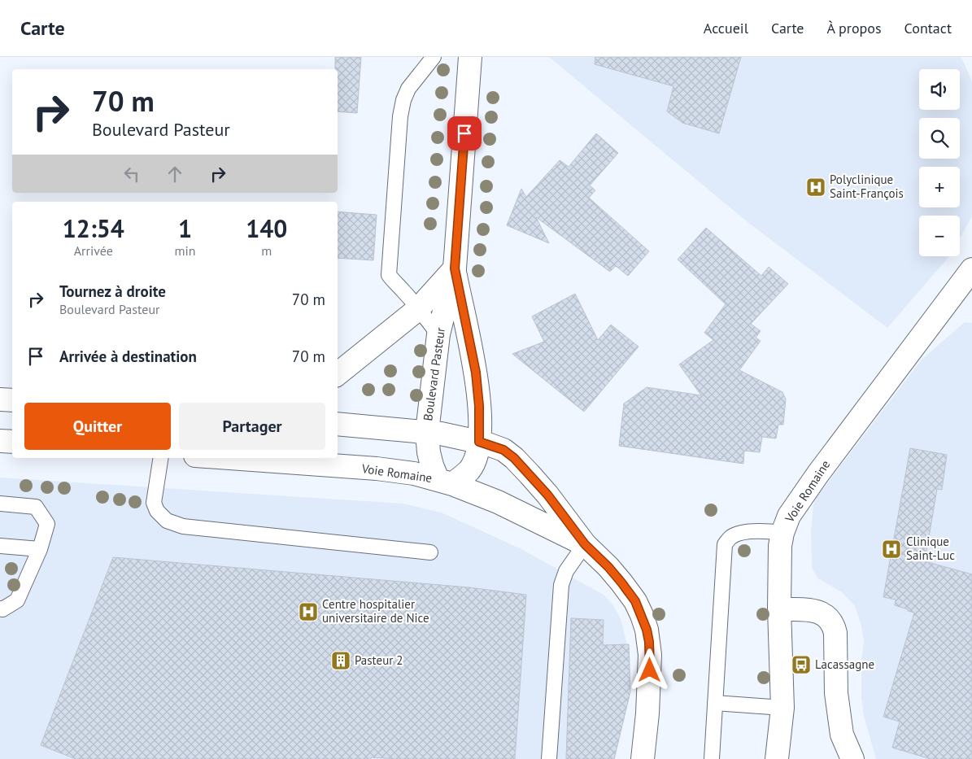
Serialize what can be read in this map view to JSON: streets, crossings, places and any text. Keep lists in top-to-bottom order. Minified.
{"streets":{"main road":["Boulevard Pasteur","Voie Romaine"]},"crossings":[["Boulevard Pasteur","Voie Romaine"]],"places":{"hospital":["Polyclinique Saint-François","Clinique Saint-Luc","Centre hospitalier universitaire de Nice"],"building":["Pasteur 2"],"bus stop":["Lacassagne"]},"page":{"header":"Carte","nav":["Accueil","Carte","À propos","Contact"],"map_buttons":["+","−"],"turn":["70 m","Boulevard Pasteur"],"eta":["12:54","Arrivée","1","min","140","m"],"list":[{"name":"Tournez à droite","note":"Boulevard Pasteur","value":"70 m"},{"name":"Arrivée à destination","value":"70 m"}],"buttons":["Quitter","Partager"]}}
